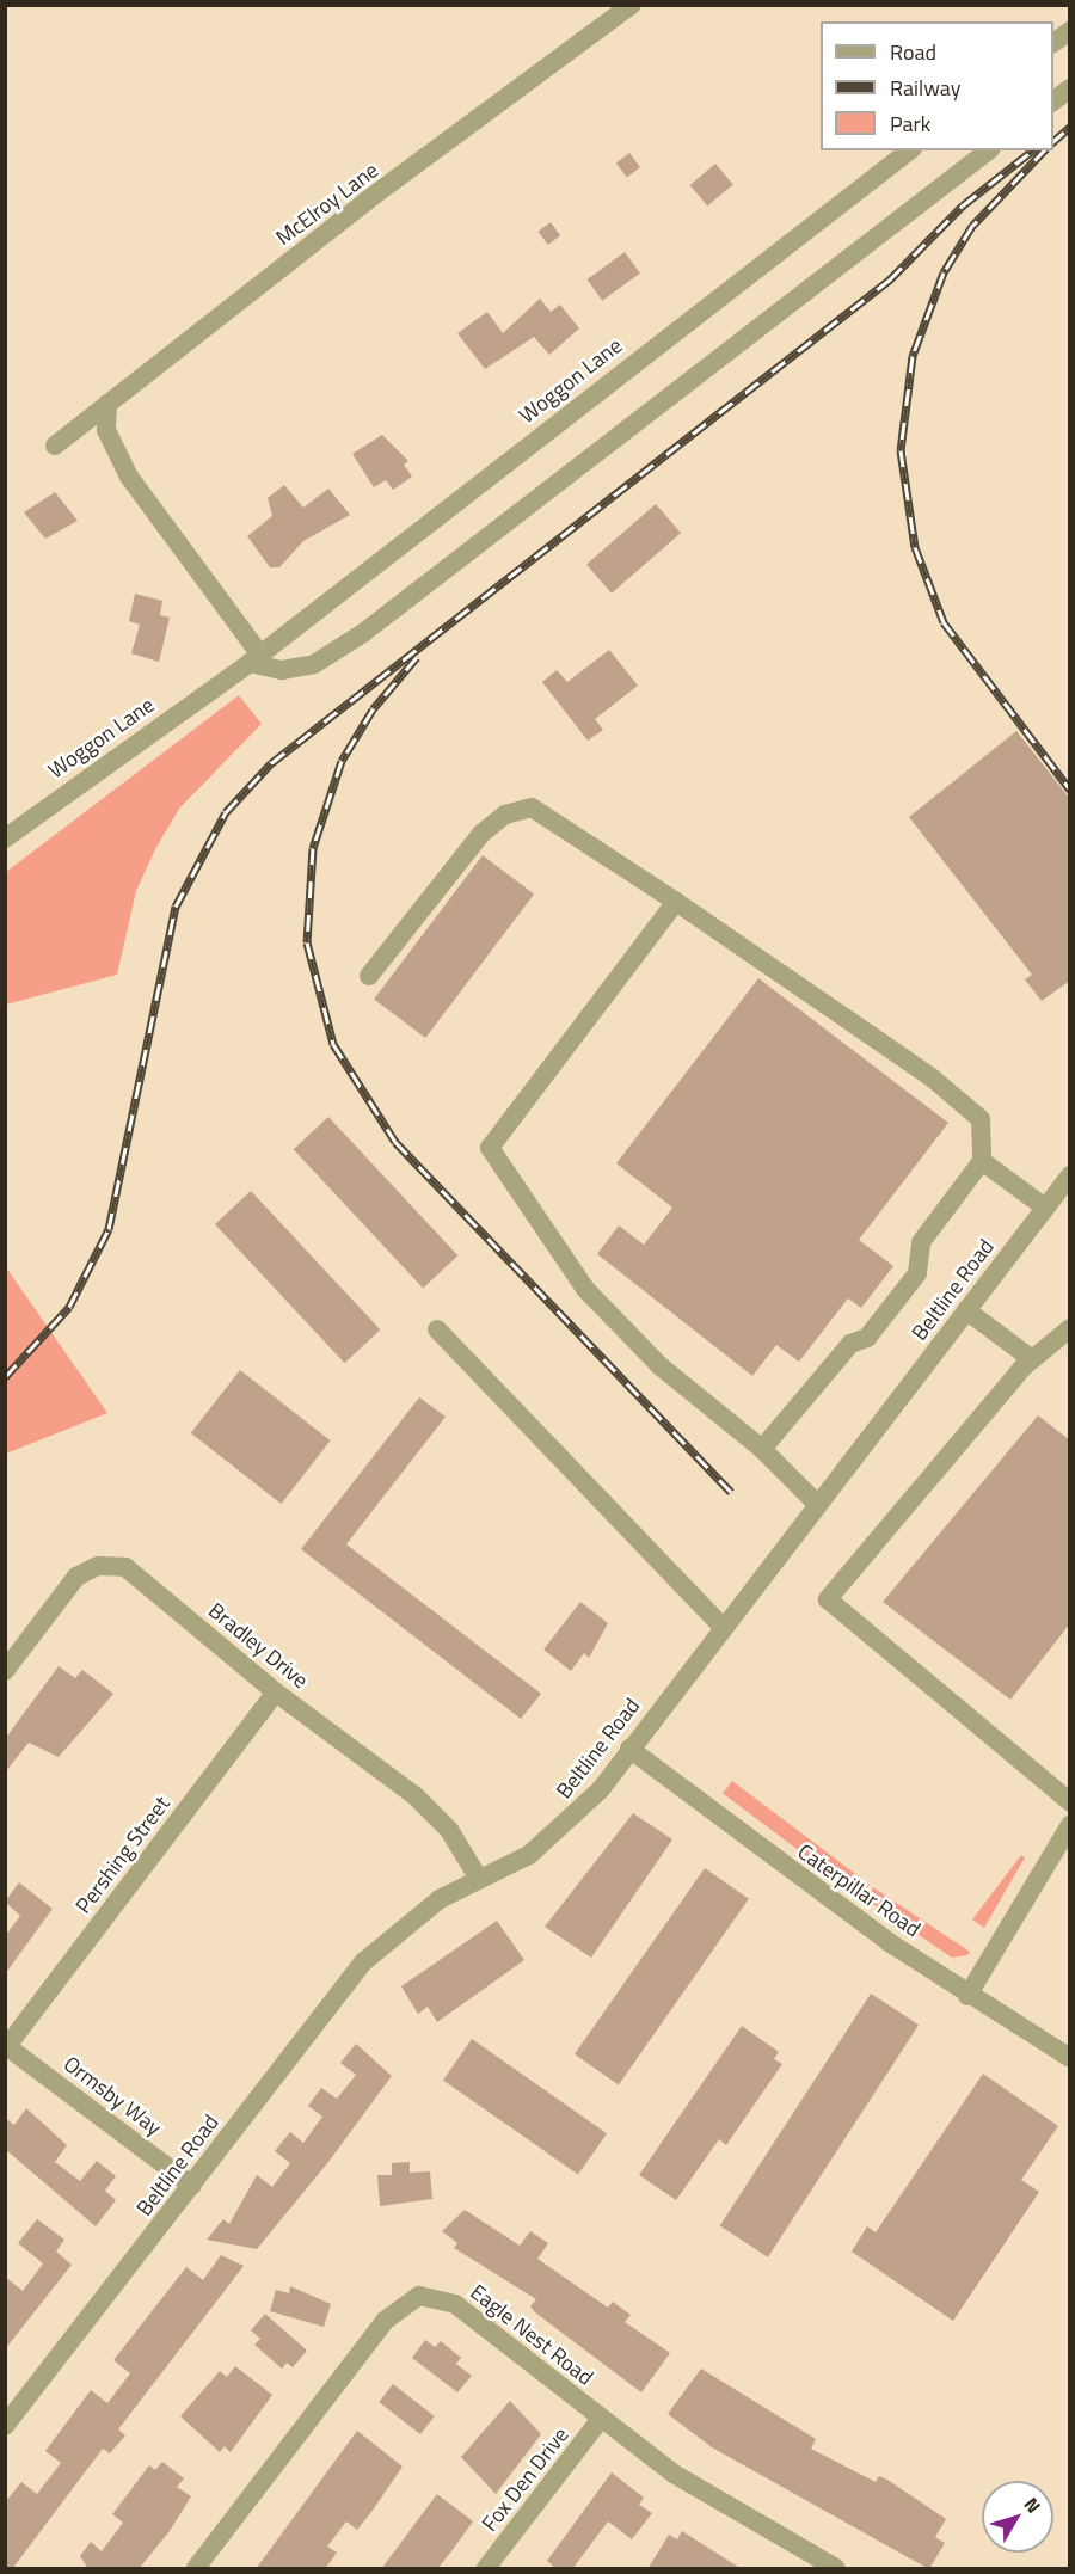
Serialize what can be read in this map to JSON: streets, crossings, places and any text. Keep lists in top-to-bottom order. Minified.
{"streets":{"street":["McElroy Lane","Woggon Lane","Beltline Road","Bradley Drive","Pershing Street","Caterpillar Road","Ormsby Way","Eagle Nest Road","Fox Den Drive"]},"crossings":[["Beltline Road","Bradley Drive"],["Beltline Road","Caterpillar Road"],["Beltline Road","Ormsby Way"],["Bradley Drive","Pershing Street"],["Pershing Street","Ormsby Way"],["Eagle Nest Road","Fox Den Drive"]],"legend":["Road","Railway","Park"],"north":"top right"}
